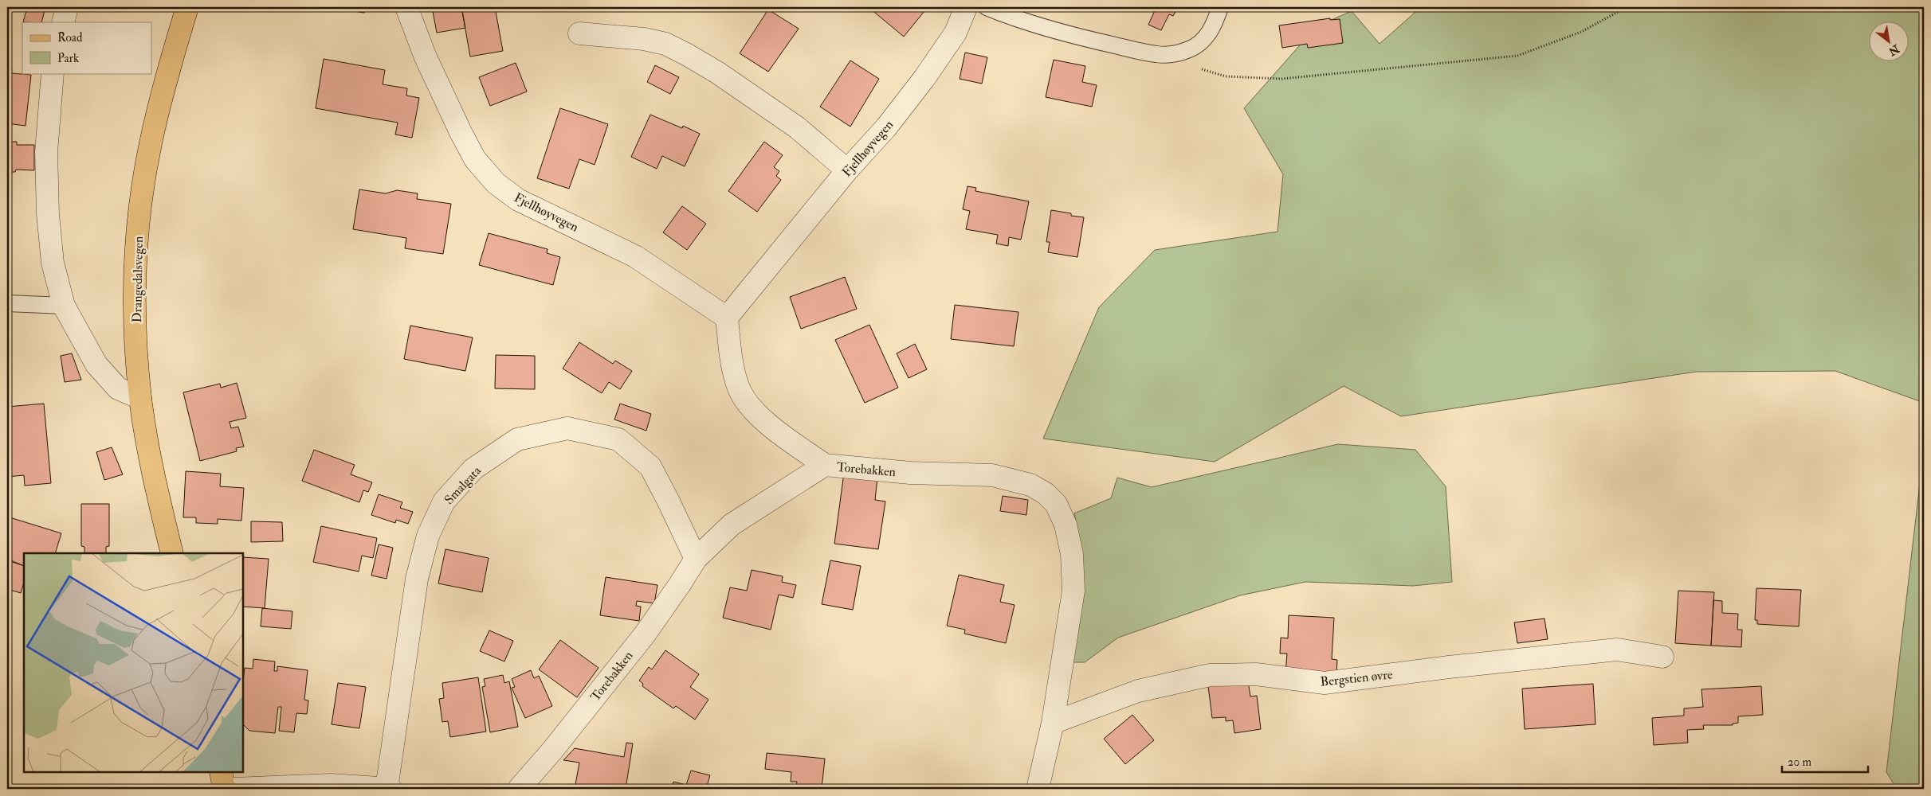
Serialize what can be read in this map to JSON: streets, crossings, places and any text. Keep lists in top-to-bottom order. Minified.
{"streets":{"main road":["Drangedalsvegen"],"street":["Fjellhøyvegen","Torebakken","Smalgata","Bergstien øvre"]},"crossings":[["Torebakken","Smalgata"],["Torebakken","Bergstien øvre"]],"legend":["Road","Park"],"scale_bar":"20 m","north":"bottom right"}
